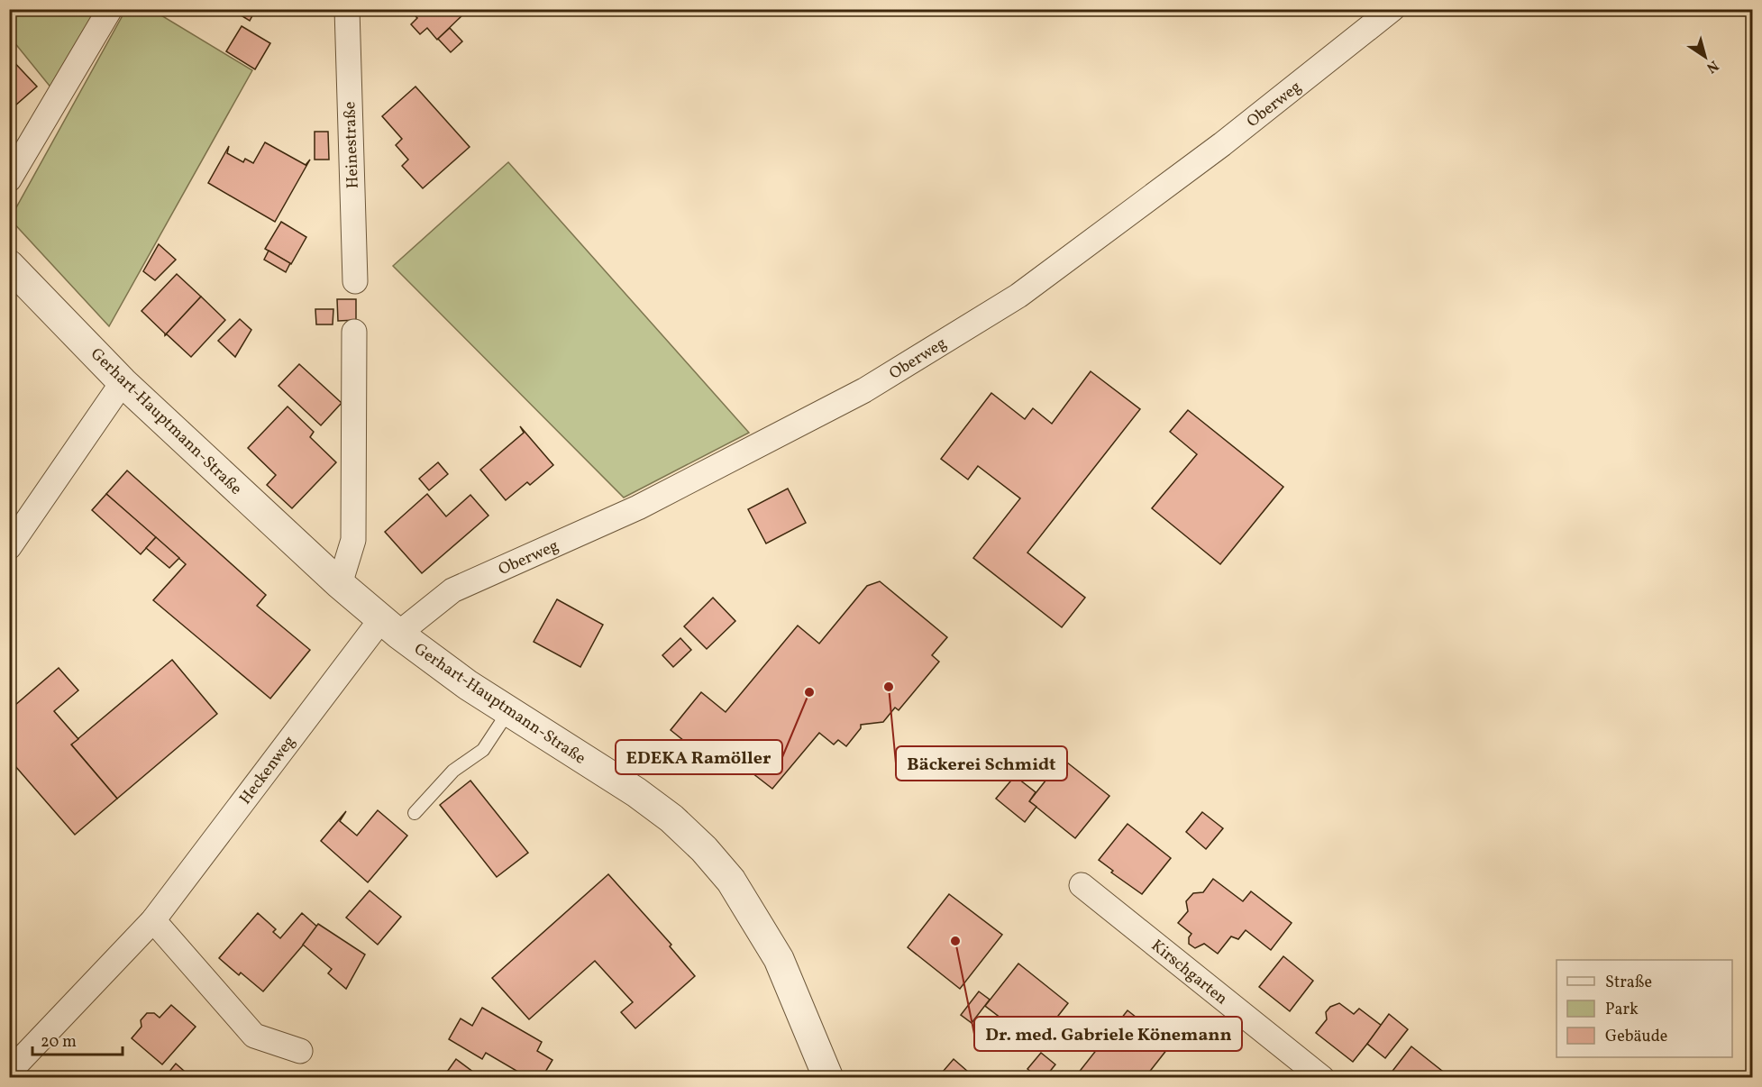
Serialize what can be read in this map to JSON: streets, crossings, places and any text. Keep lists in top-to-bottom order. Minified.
{"streets":{"street":["Oberweg","Heinestraße","Gerhart-Hauptmann-Straße","Heckenweg","Kirschgarten"]},"crossings":[["Oberweg","Gerhart-Hauptmann-Straße"],["Oberweg","Heckenweg"],["Gerhart-Hauptmann-Straße","Heckenweg"]],"places":["Bäckerei Schmidt","EDEKA Ramöller","Dr. med. Gabriele Könemann"],"legend":["Straße","Park","Gebäude"],"scale_bar":"20 m","north":"bottom right"}
